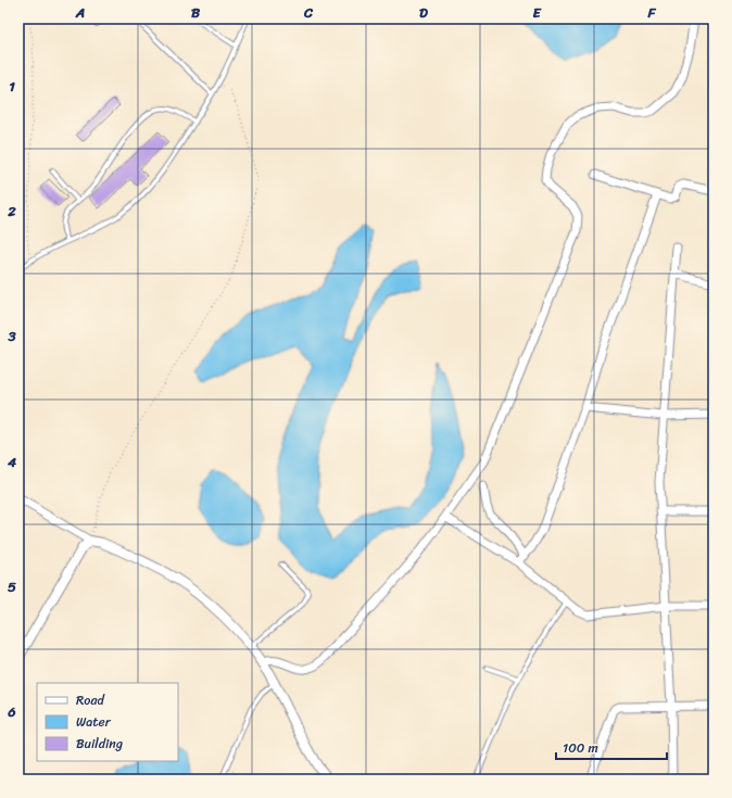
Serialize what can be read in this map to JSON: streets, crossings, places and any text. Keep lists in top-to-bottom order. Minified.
{"legend":["Road","Water","Building"],"scale_bar":"100 m","grid":{"columns":["A","B","C","D","E","F"],"rows":["1","2","3","4","5","6"]}}
